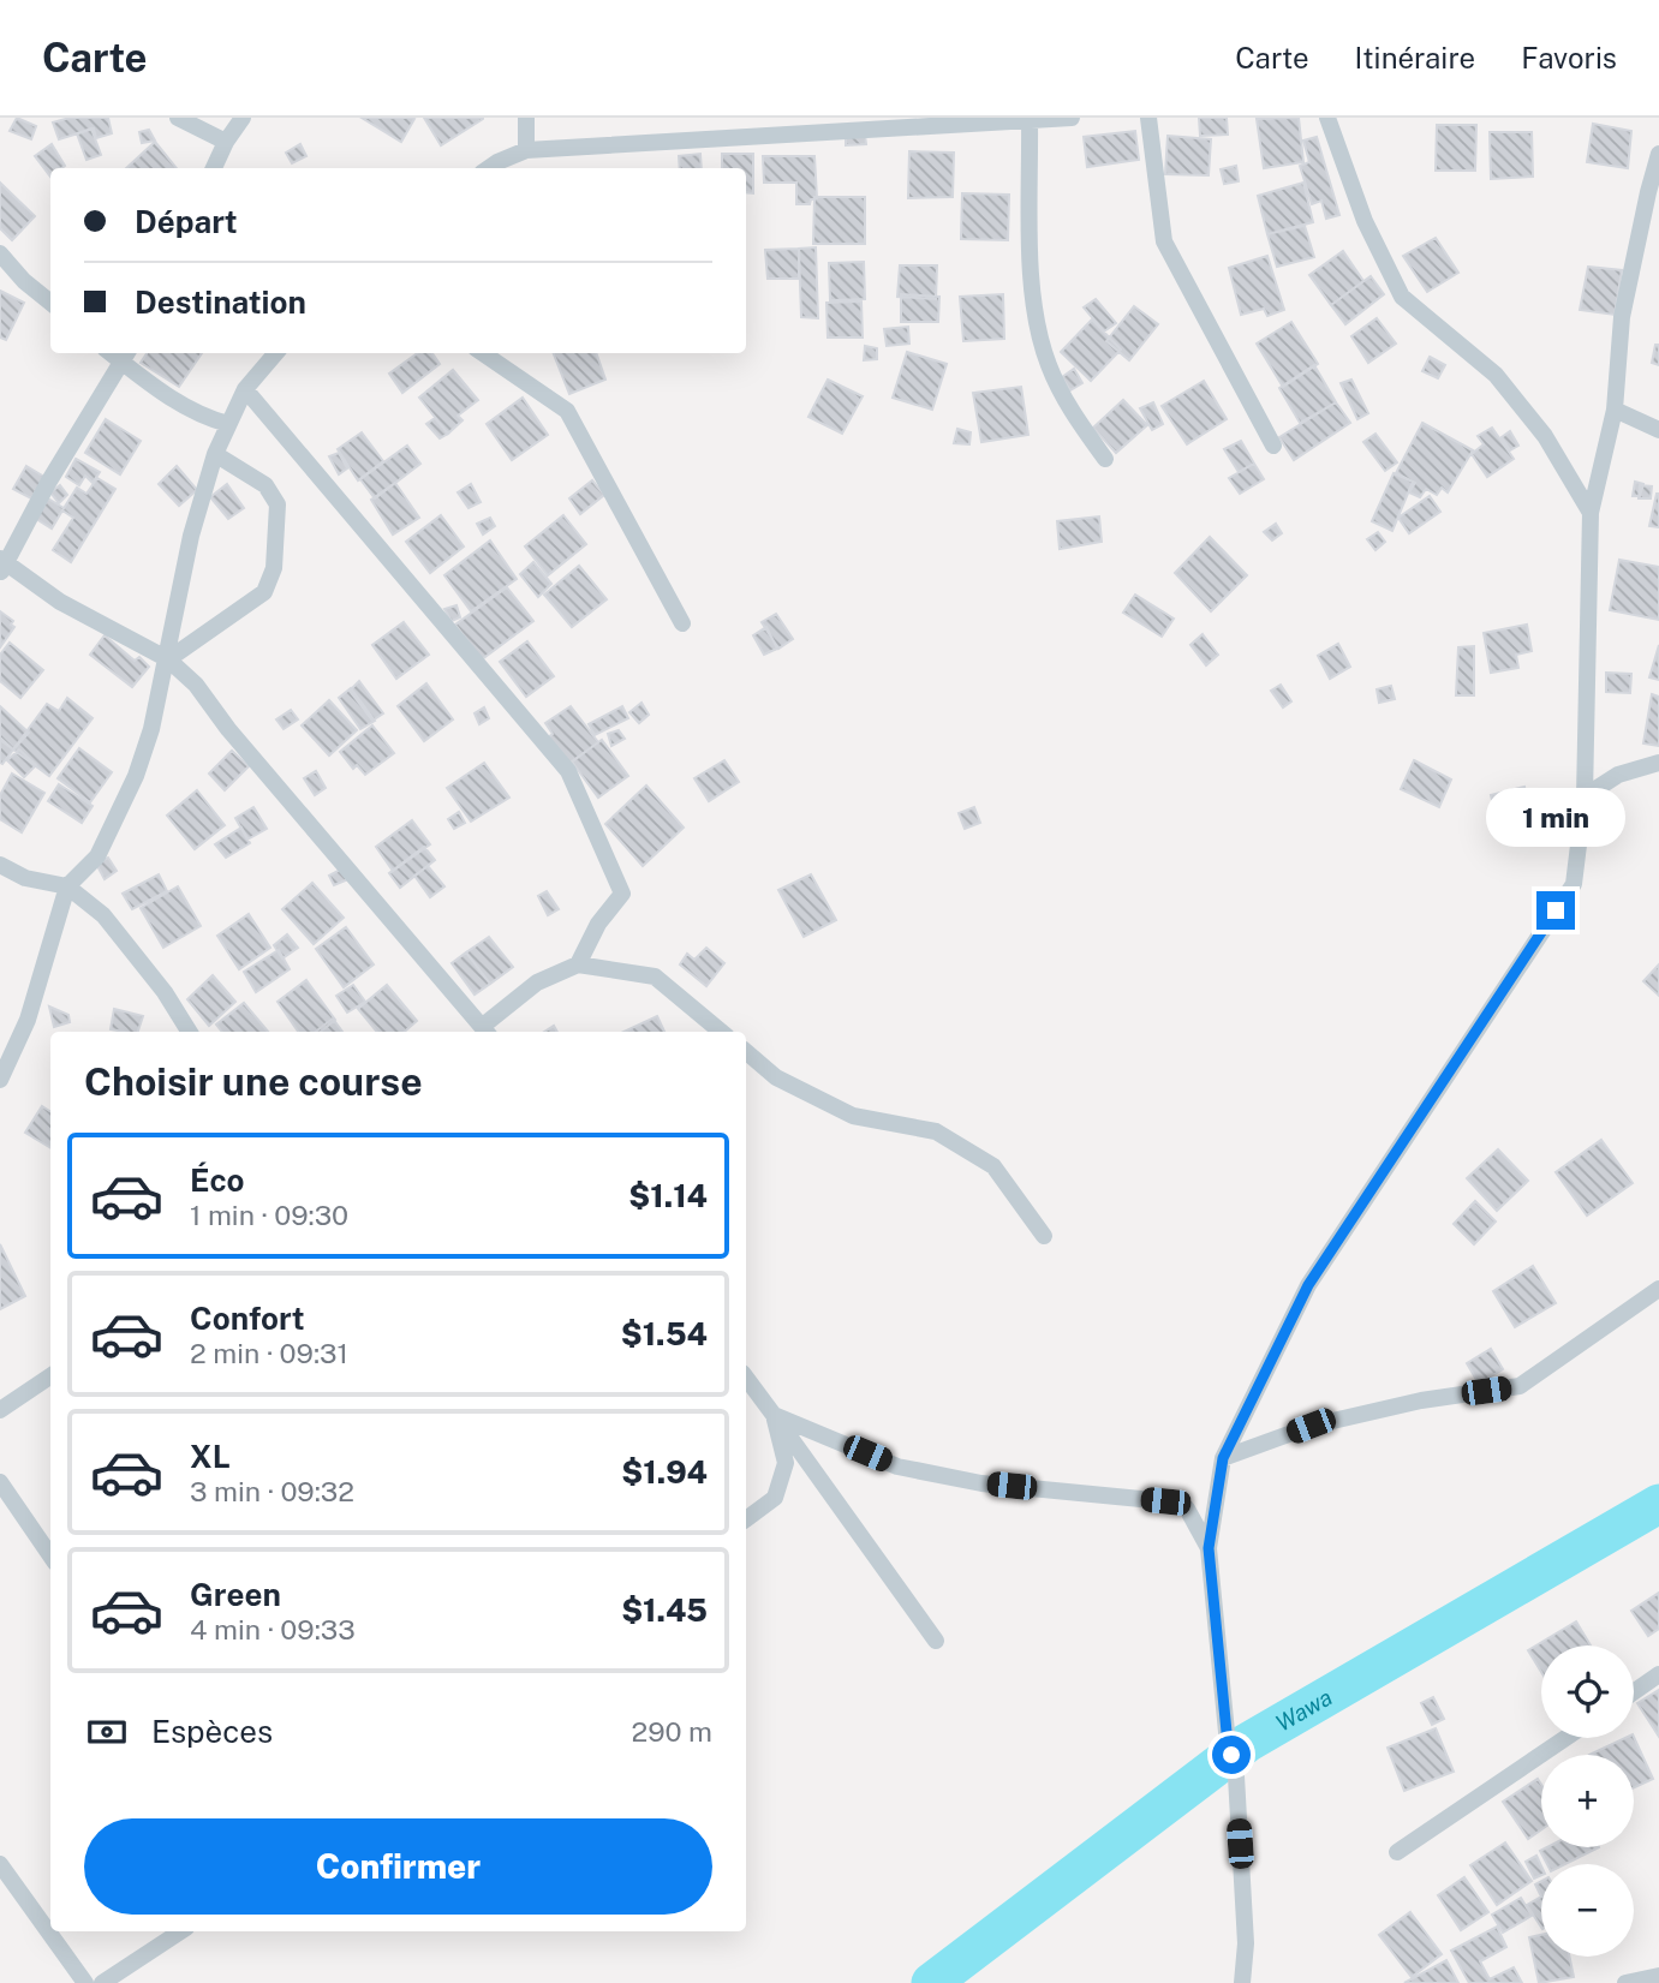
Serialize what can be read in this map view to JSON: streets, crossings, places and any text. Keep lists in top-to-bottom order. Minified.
{"water":["Wawa"],"page":{"header":"Carte","nav":["Carte","Itinéraire","Favoris"],"banner":["Départ","Destination"],"bubble":"1 min","heading":"Choisir une course","list":[{"name":"Éco","note":"1 min · 09:30","value":"$1.14"},{"name":"Confort","note":"2 min · 09:31","value":"$1.54"},{"name":"XL","note":"3 min · 09:32","value":"$1.94"},{"name":"Green","note":"4 min · 09:33","value":"$1.45"}],"map_buttons":["+","−"],"pay":["Espèces","290 m"],"buttons":"Confirmer"}}
